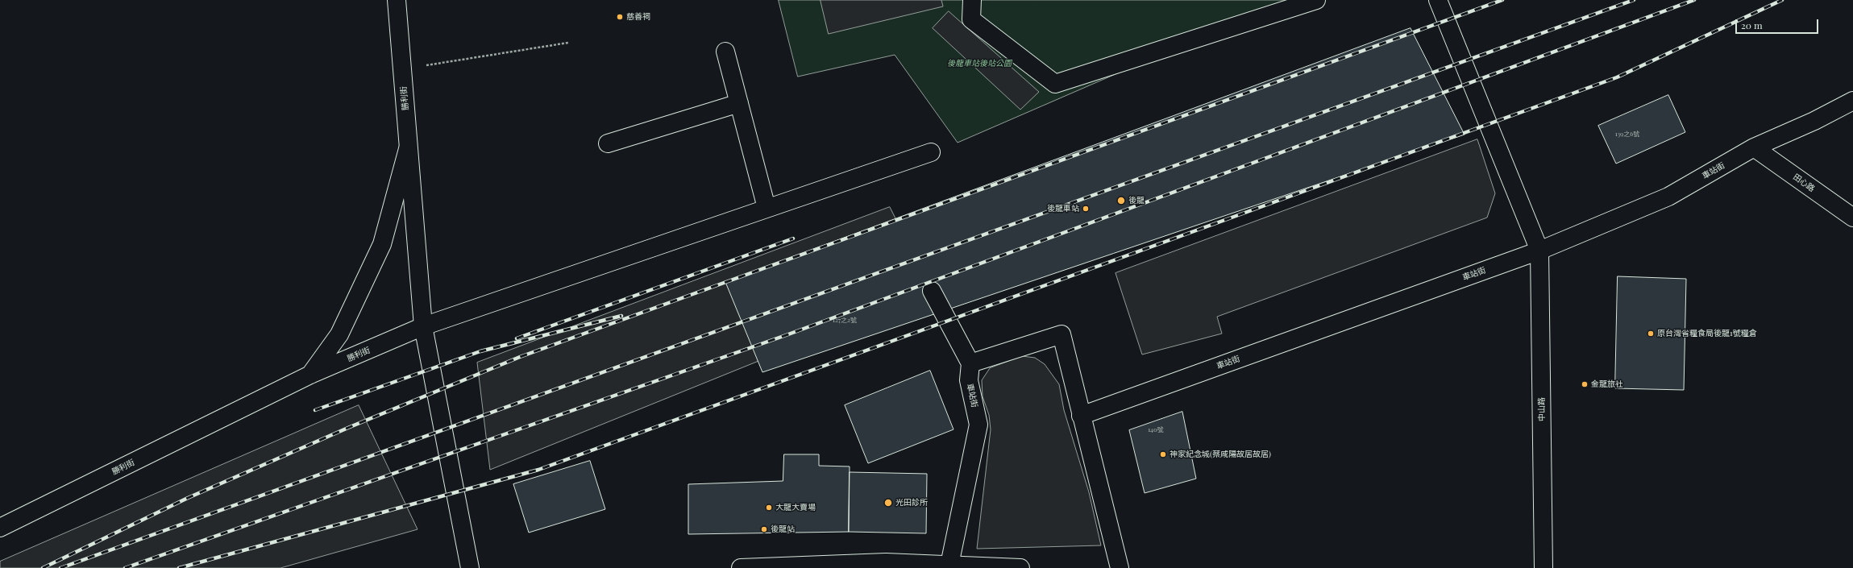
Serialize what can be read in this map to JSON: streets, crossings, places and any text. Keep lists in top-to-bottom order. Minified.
{"streets":{"street":["勝利街","車站街","田心路","中山路"]},"crossings":[["車站街","田心路"],["車站街","中山路"]],"parks":["後龍車站後站公園"],"places":["慈善祠","後龍","後龍車站","原台灣省糧食局後龍1號糧倉","金龍旅社","神家紀念城(蔡咸陽故居故居)","光田診所","大龍大賣場","後龍站"],"house_numbers":["139之6號","127之2號","140號"],"scale_bar":"20 m"}
